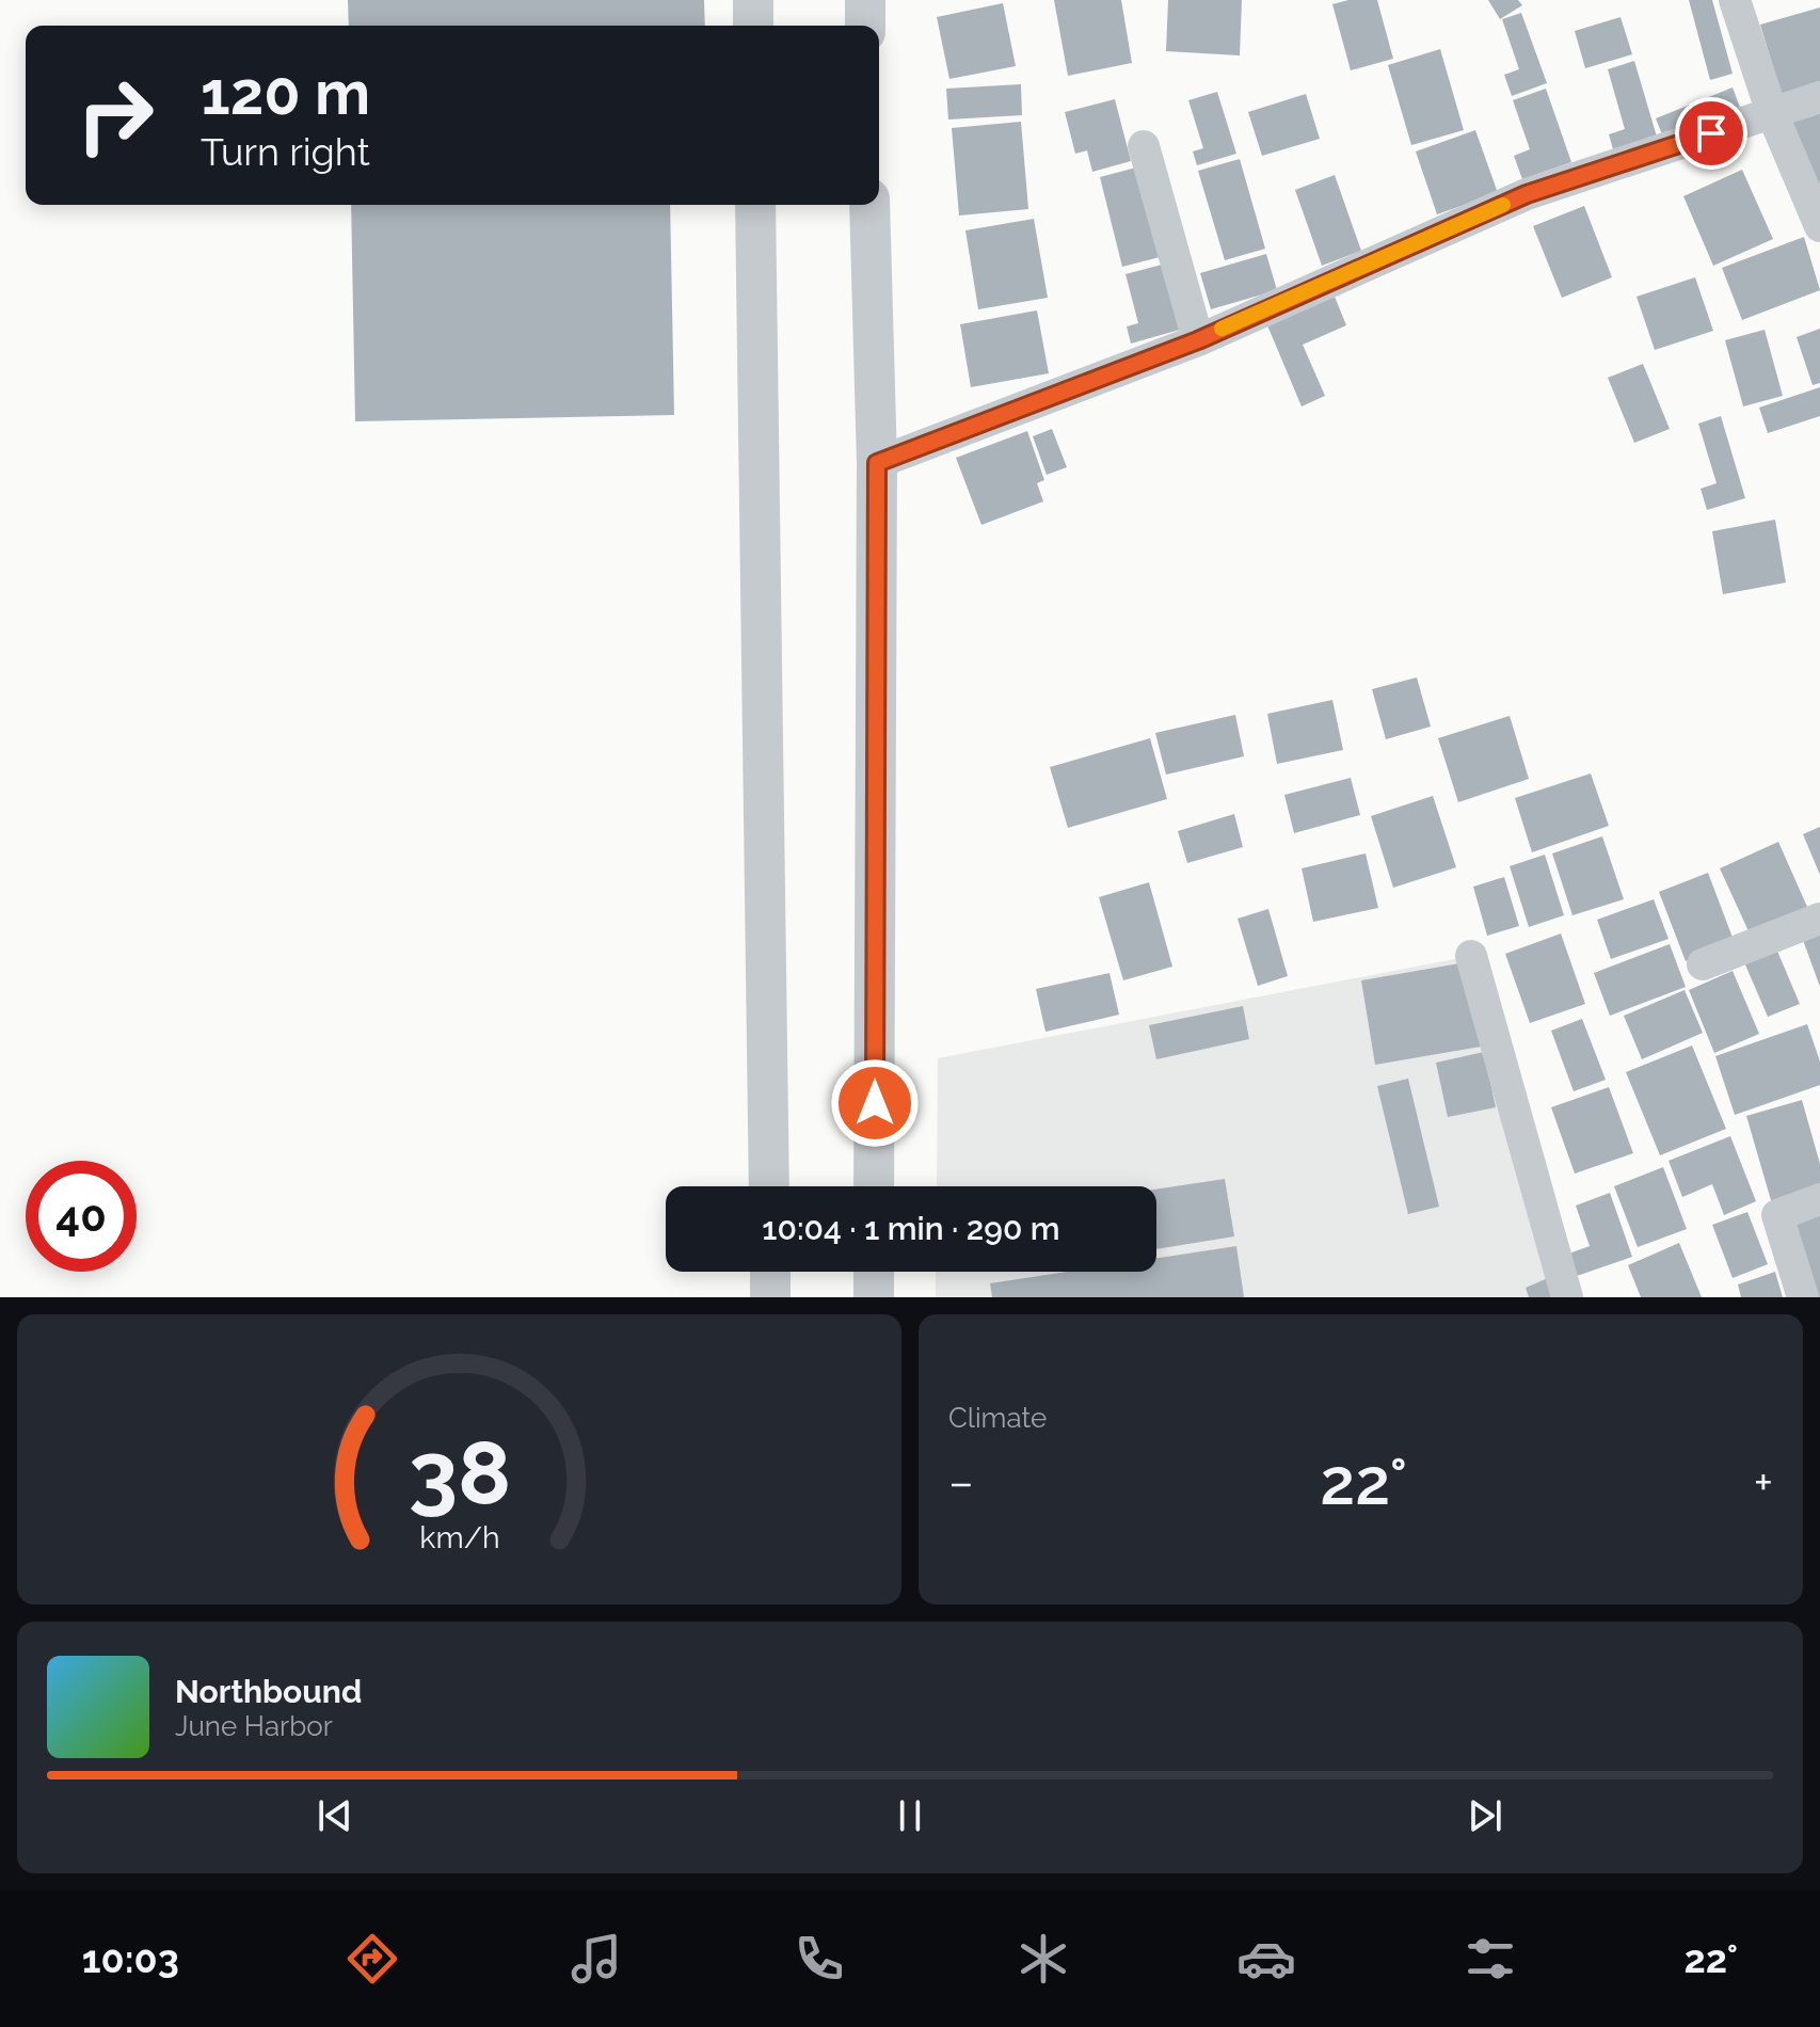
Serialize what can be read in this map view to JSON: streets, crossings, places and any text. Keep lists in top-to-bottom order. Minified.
{"page":{"turn":["120 m","Turn right"],"limit":"40","trip":"10:04 · 1 min · 290 m","tile":"Climate","heat":["−","22°","+"],"song":["Northbound","June Harbor"],"tabs":["10:03","22°"],"gauge":["38","km/h"]}}
